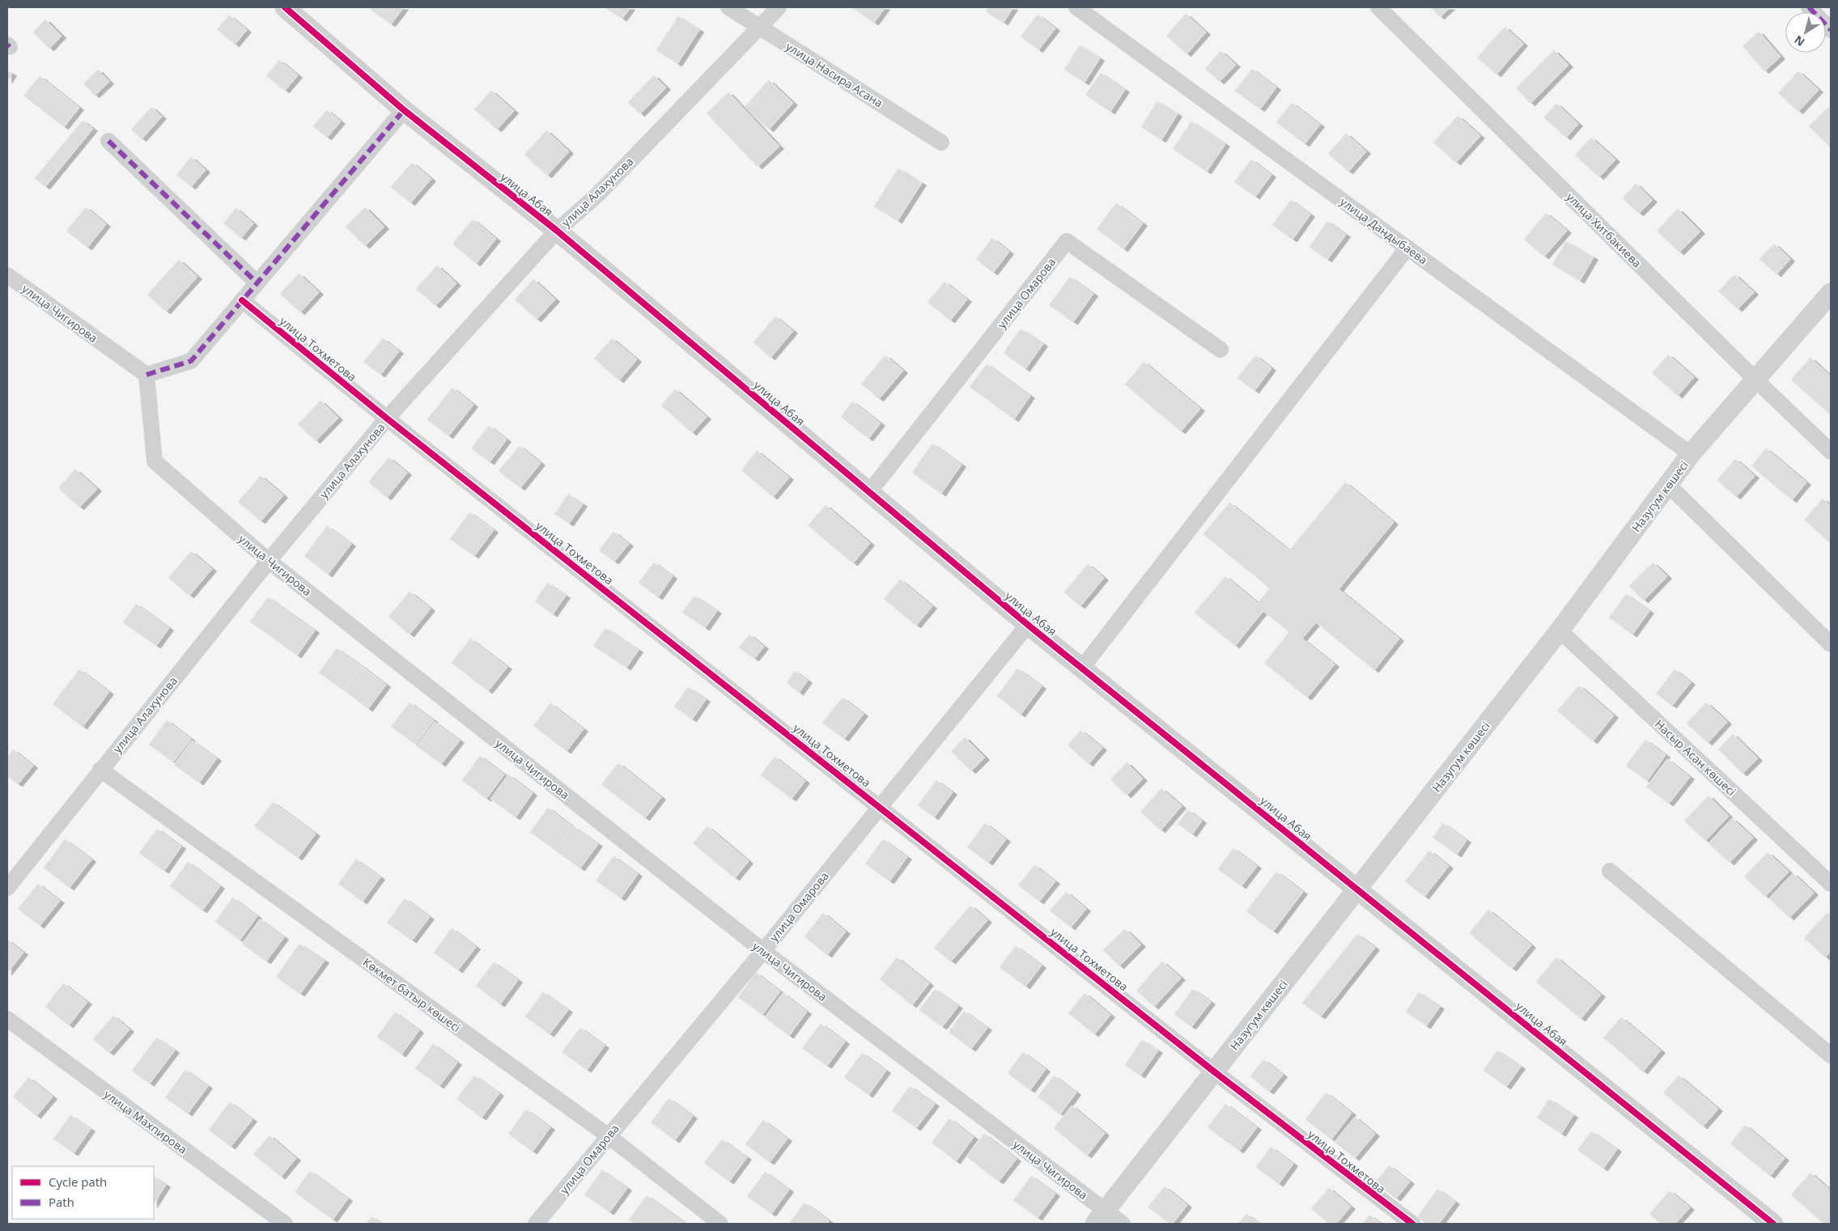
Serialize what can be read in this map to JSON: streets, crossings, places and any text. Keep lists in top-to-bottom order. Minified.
{"streets":{"street":["улица Насира Асана","улица Алахунова","улица Абая","улица Хитбакиева","улица Дандыбаева","улица Омарова","улица Чигирова","улица Тохметова","Назугум көшесі","Насыр Асан көшесі","Көкмет батыр көшесі","улица Махпирова"]},"crossings":[["улица Насира Асана","улица Алахунова"],["улица Алахунова","улица Абая"],["улица Алахунова","улица Чигирова"],["улица Алахунова","улица Тохметова"],["улица Алахунова","Көкмет батыр көшесі"],["улица Абая","улица Омарова"],["улица Абая","Назугум көшесі"],["улица Хитбакиева","Назугум көшесі"],["улица Дандыбаева","Назугум көшесі"],["улица Омарова","улица Чигирова"],["улица Омарова","улица Тохметова"],["улица Омарова","Көкмет батыр көшесі"],["улица Чигирова","Назугум көшесі"],["улица Тохметова","Назугум көшесі"],["Назугум көшесі","Насыр Асан көшесі"]],"legend":["Cycle path","Path"],"north":"bottom left"}
